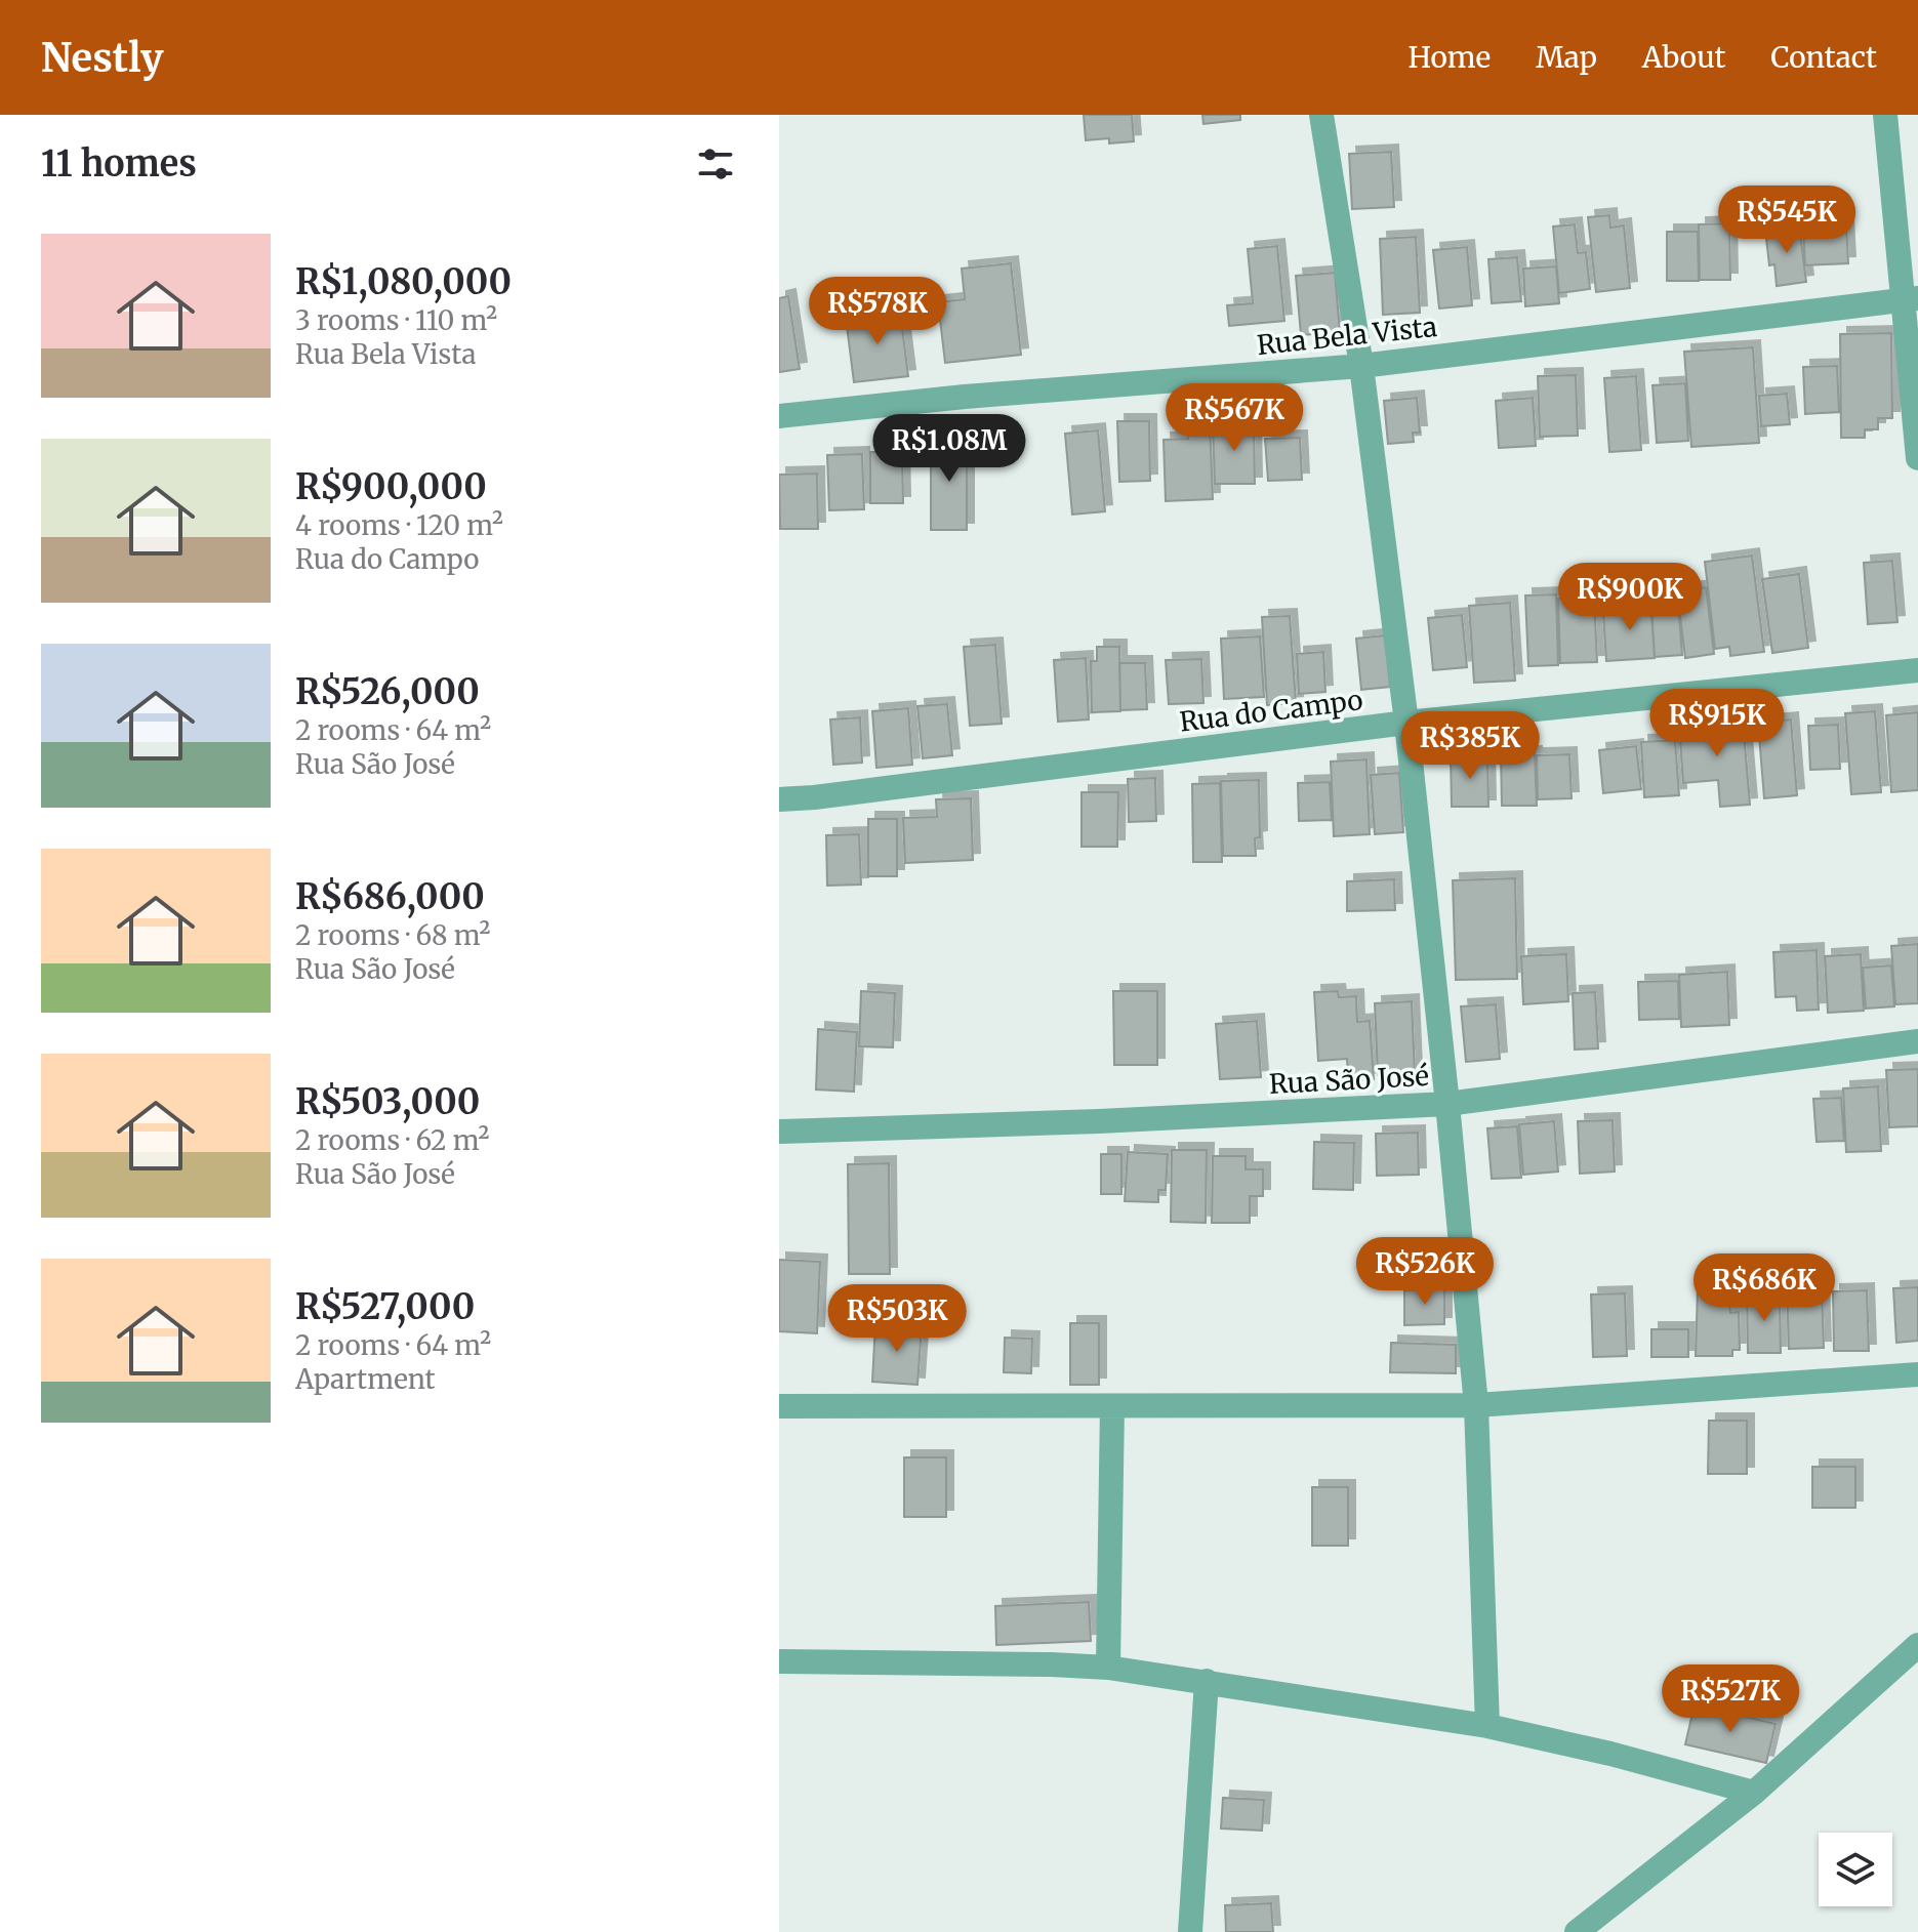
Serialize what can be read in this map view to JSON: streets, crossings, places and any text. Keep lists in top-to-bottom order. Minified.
{"streets":{"street":["Rua Bela Vista","Rua do Campo","Rua São José"]},"page":{"header":"Nestly","nav":["Home","Map","About","Contact"],"heading":"11 homes","price":["R$545K","R$578K","R$567K","R$1.08M","R$900K","R$915K","R$385K","R$526K","R$686K","R$503K","R$527K"],"list":[{"name":"R$1,080,000","note":"3 rooms · 110 m² · Rua Bela Vista"},{"name":"R$900,000","note":"4 rooms · 120 m² · Rua do Campo"},{"name":"R$526,000","note":"2 rooms · 64 m² · Rua São José"},{"name":"R$686,000","note":"2 rooms · 68 m² · Rua São José"},{"name":"R$503,000","note":"2 rooms · 62 m² · Rua São José"},{"name":"R$527,000","note":"2 rooms · 64 m² · Apartment"}]}}
